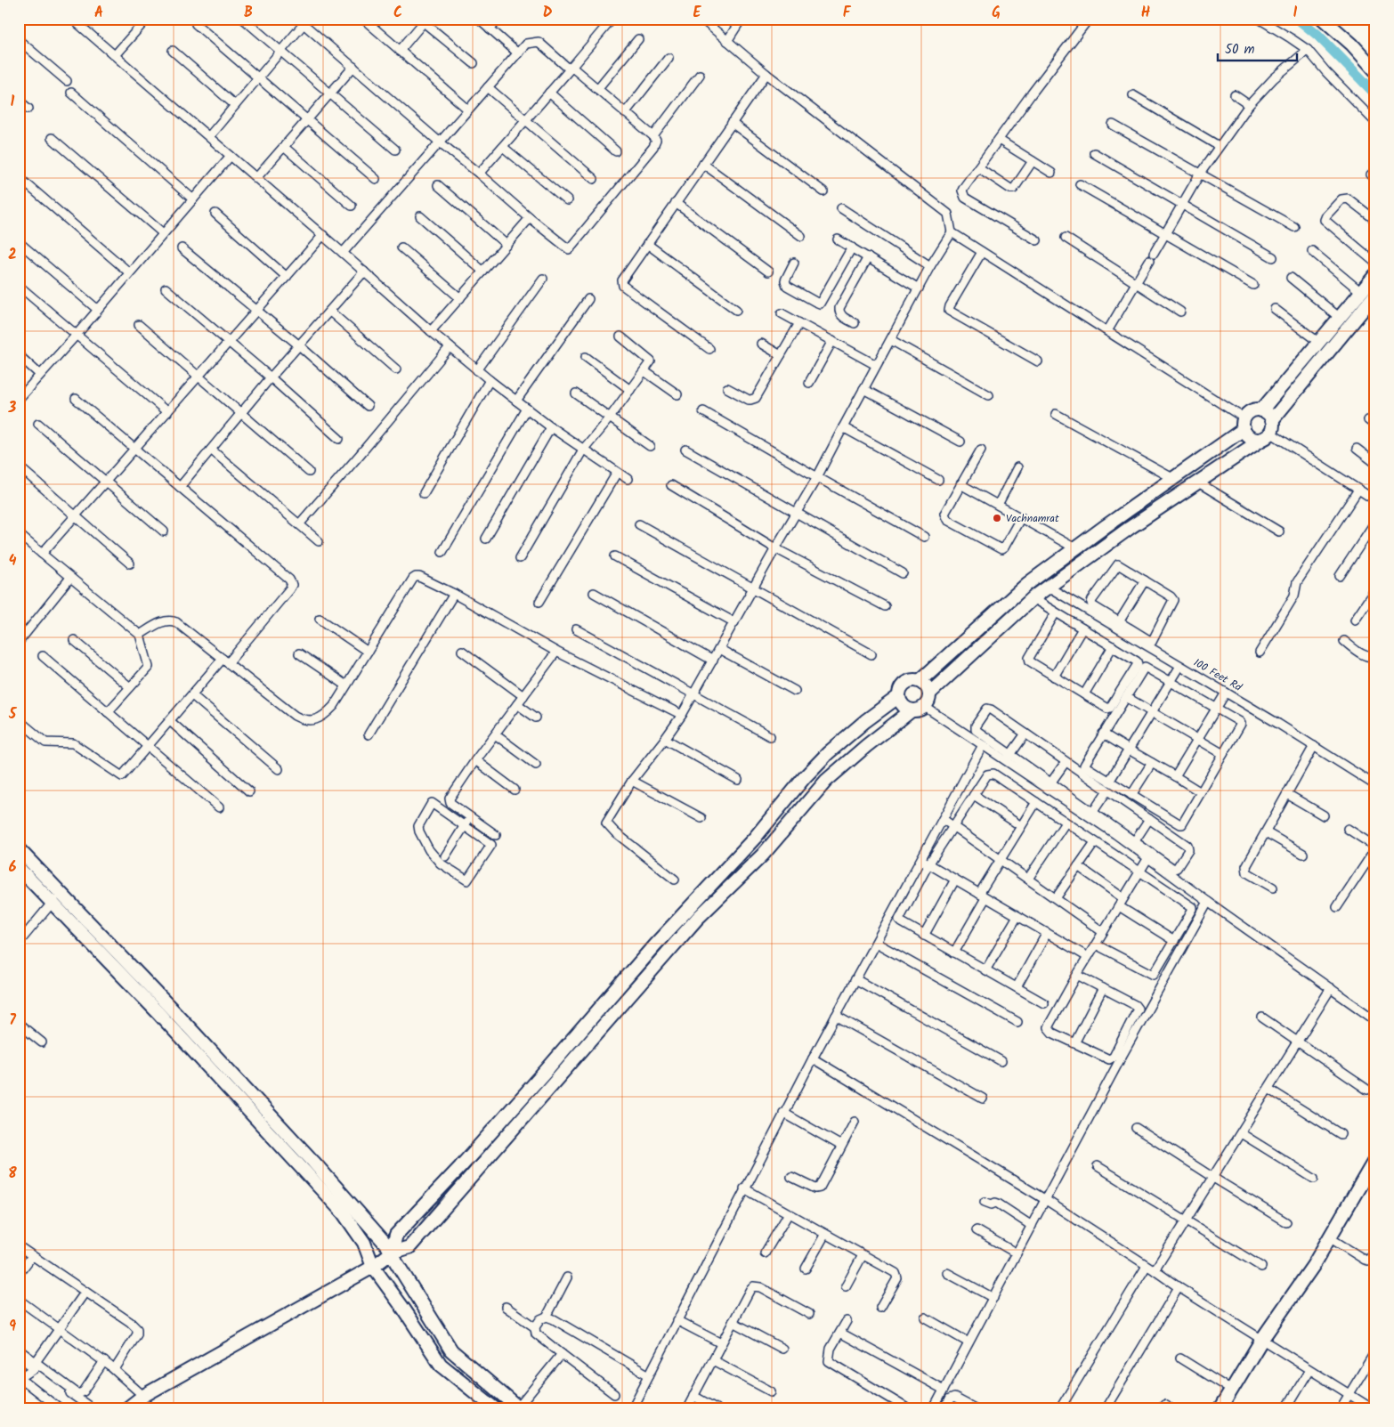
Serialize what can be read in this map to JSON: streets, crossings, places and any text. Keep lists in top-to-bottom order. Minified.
{"streets":{"street":["100 Feet Rd"]},"places":["Vachnamrat"],"scale_bar":"50 m","grid":{"columns":["A","B","C","D","E","F","G","H","I"],"rows":["1","2","3","4","5","6","7","8","9"]}}
